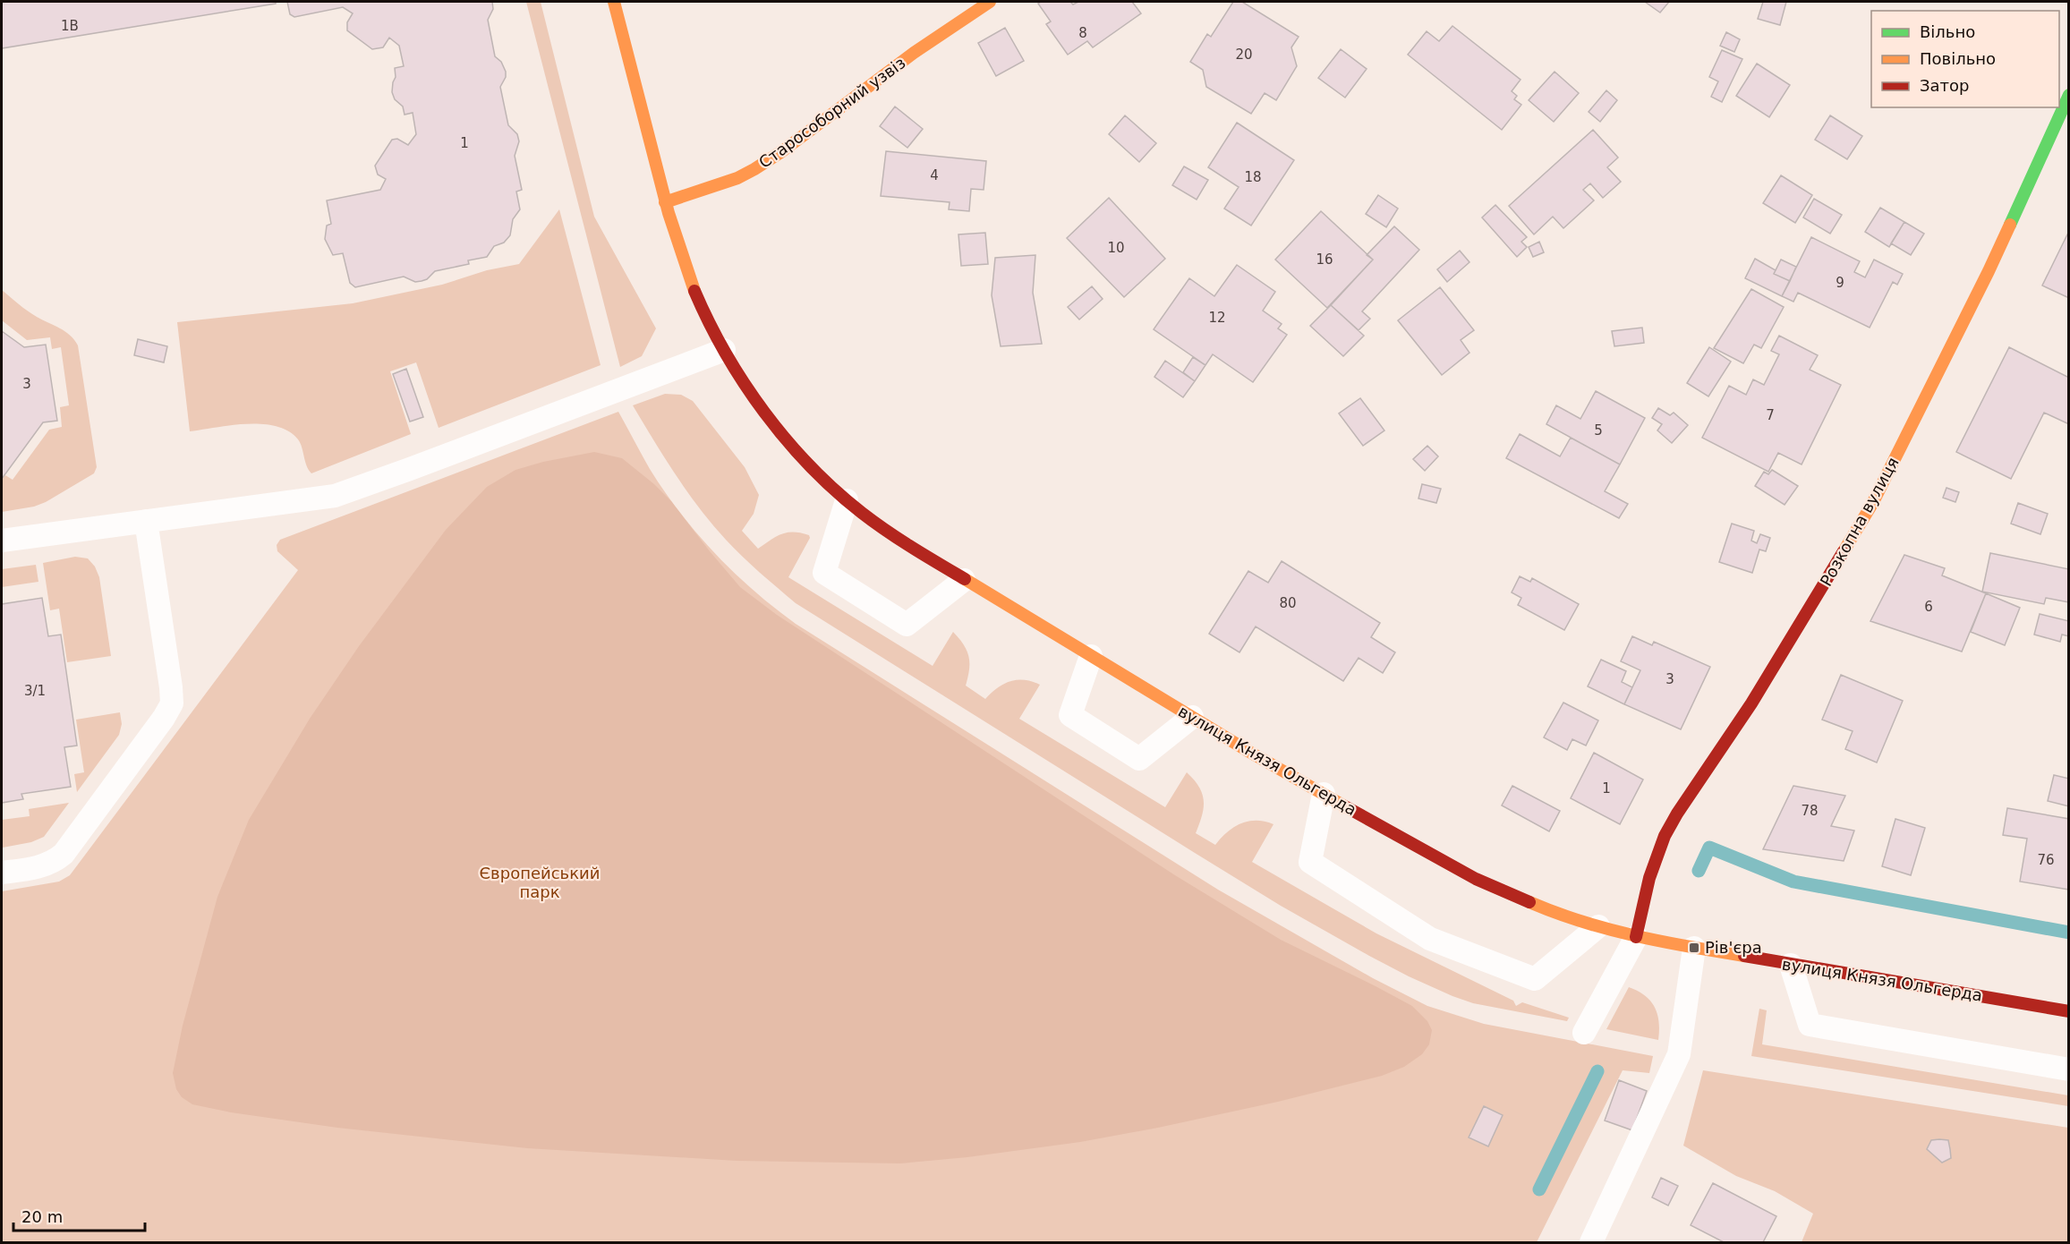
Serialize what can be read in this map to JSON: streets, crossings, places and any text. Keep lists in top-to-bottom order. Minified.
{"streets":{"main road":["Старособорний узвіз","Розкопна вулиця","вулиця Князя Ольгерда"]},"crossings":[["Старособорний узвіз","вулиця Князя Ольгерда"],["Розкопна вулиця","вулиця Князя Ольгерда"]],"parks":["Європейський парк"],"places":{"transit":["Рів'єра"]},"house_numbers":["1В","8","20","1","4","18","10","16","9","12","3","7","5","80","6","3","3/1","1","78","76"],"legend":["Вільно","Повільно","Затор"],"scale_bar":"20 m"}
